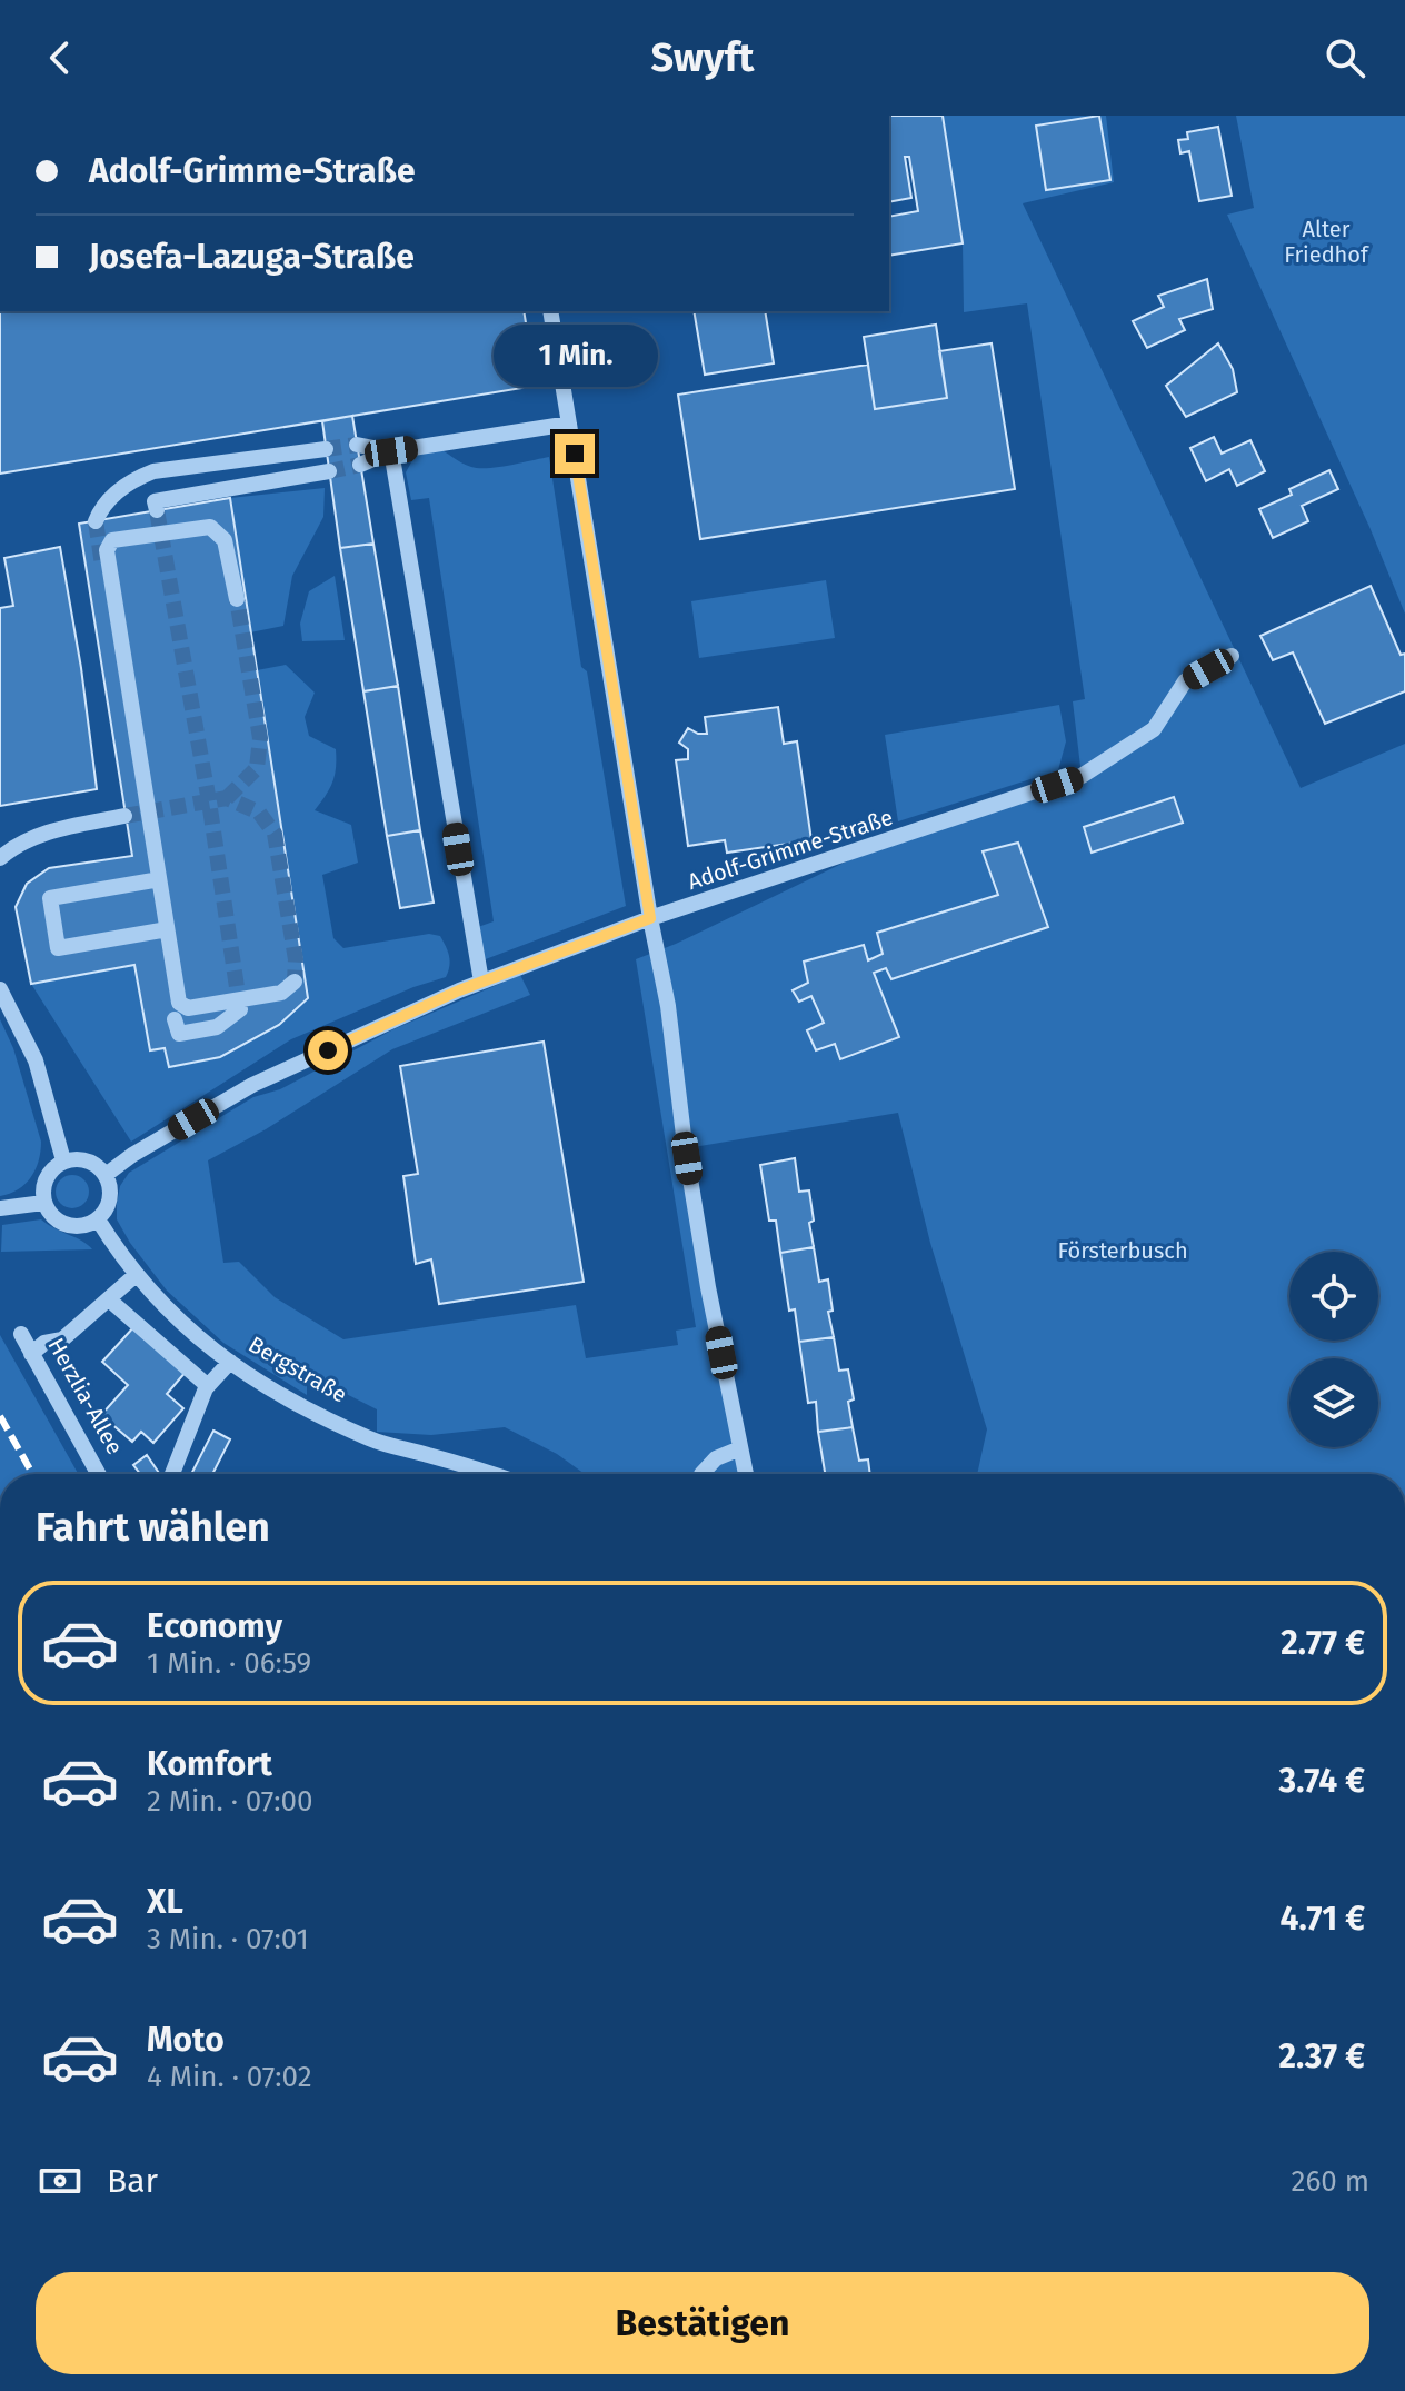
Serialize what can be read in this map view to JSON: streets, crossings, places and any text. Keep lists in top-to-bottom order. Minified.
{"streets":{"street":["Adolf-Grimme-Straße","Bergstraße","Herzlia-Allee"]},"crossings":[["Adolf-Grimme-Straße","Bergstraße"]],"parks":["Alter Friedhof","Försterbusch"],"page":{"header":"Swyft","banner":["Adolf-Grimme-Straße","Josefa-Lazuga-Straße"],"bubble":"1 Min.","heading":"Fahrt wählen","list":[{"name":"Economy","note":"1 Min. · 06:59","value":"2.77 €"},{"name":"Komfort","note":"2 Min. · 07:00","value":"3.74 €"},{"name":"XL","note":"3 Min. · 07:01","value":"4.71 €"},{"name":"Moto","note":"4 Min. · 07:02","value":"2.37 €"}],"pay":["Bar","260 m"],"buttons":"Bestätigen"}}
